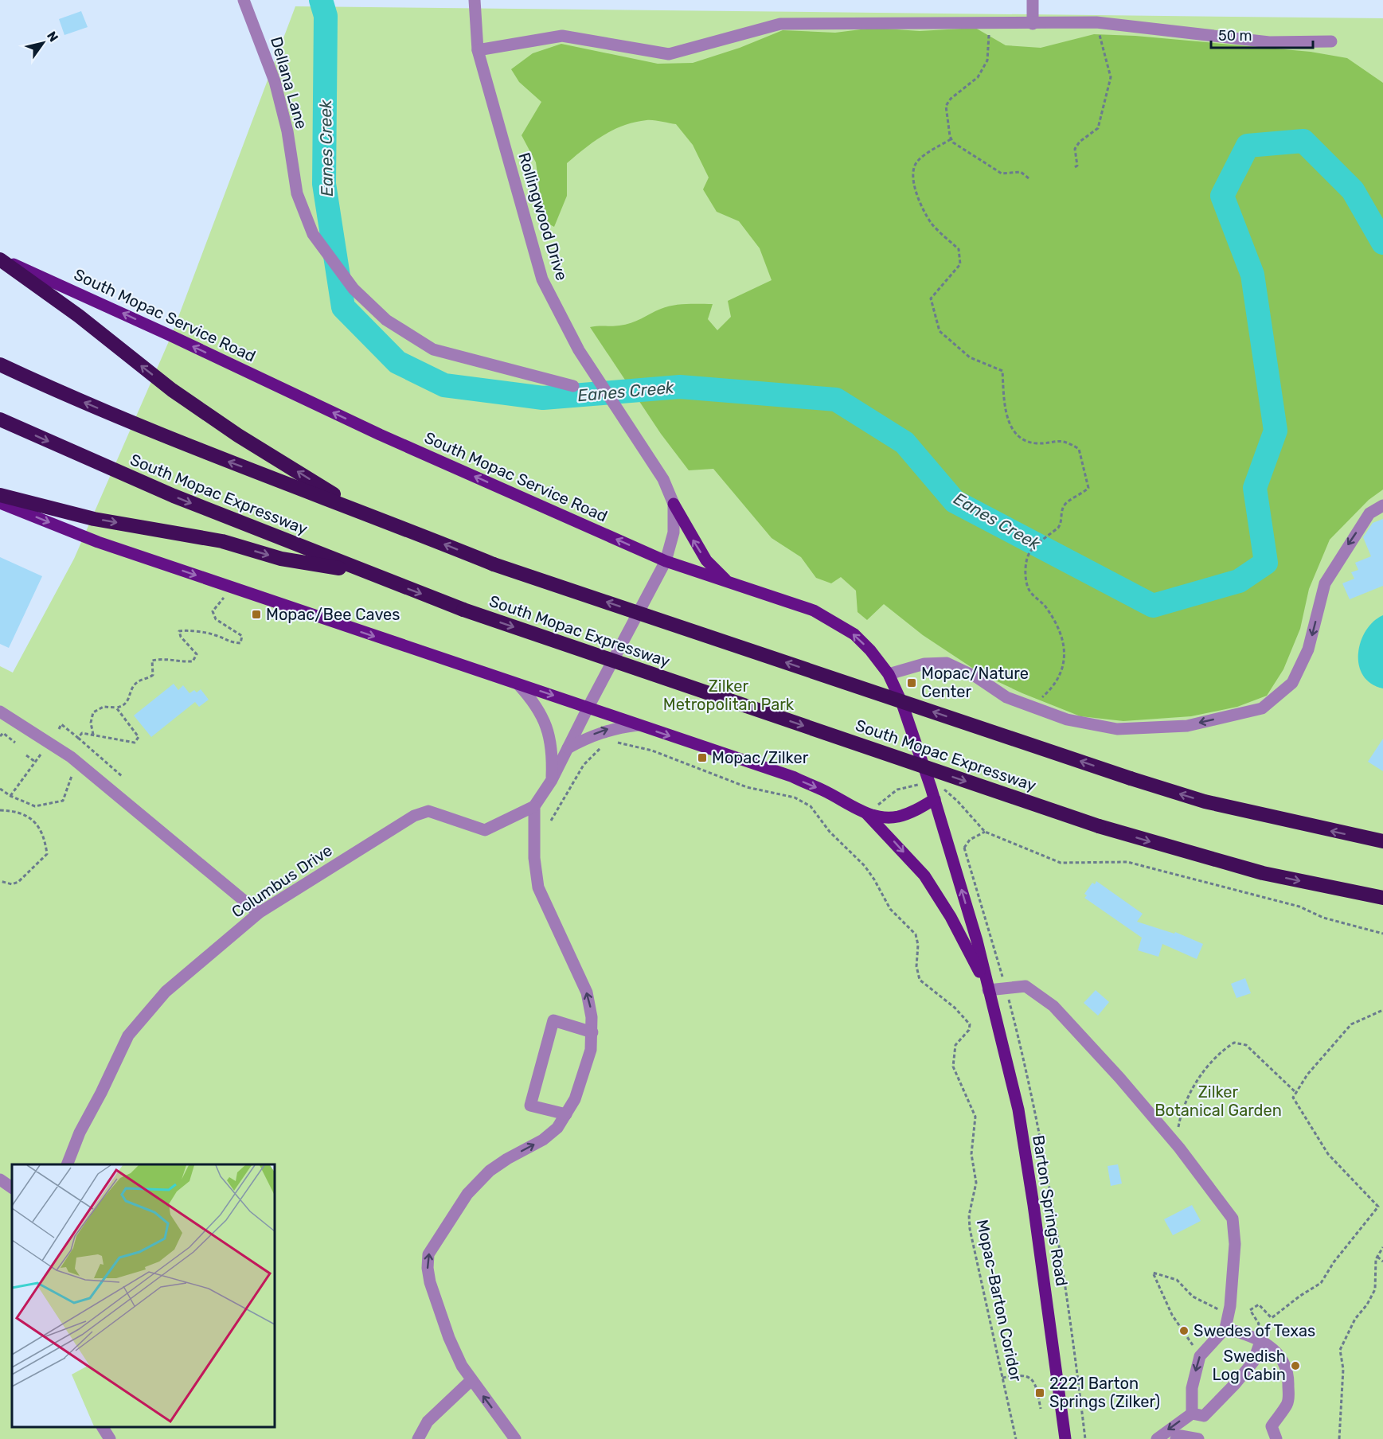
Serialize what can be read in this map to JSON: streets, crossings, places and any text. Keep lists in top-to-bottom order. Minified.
{"streets":{"highway":["South Mopac Expressway"],"main road":["South Mopac Service Road","Barton Springs Road"],"street":["Dellana Lane","Rollingwood Drive","Columbus Drive"],"path":["Mopac-Barton Coridor"]},"crossings":[["Rollingwood Drive","South Mopac Service Road"],["Rollingwood Drive","Columbus Drive"],["South Mopac Service Road","Barton Springs Road"]],"one_way":["South Mopac Service Road"],"water":["Eanes Creek"],"parks":["Zilker Metropolitan Park","Zilker Botanical Garden"],"places":{"transit":["Mopac/Bee Caves","Mopac/Nature Center","Mopac/Zilker","2221 Barton Springs (Zilker)"],"other":["Swedes of Texas","Swedish Log Cabin"]},"scale_bar":"50 m","north":"top right"}
